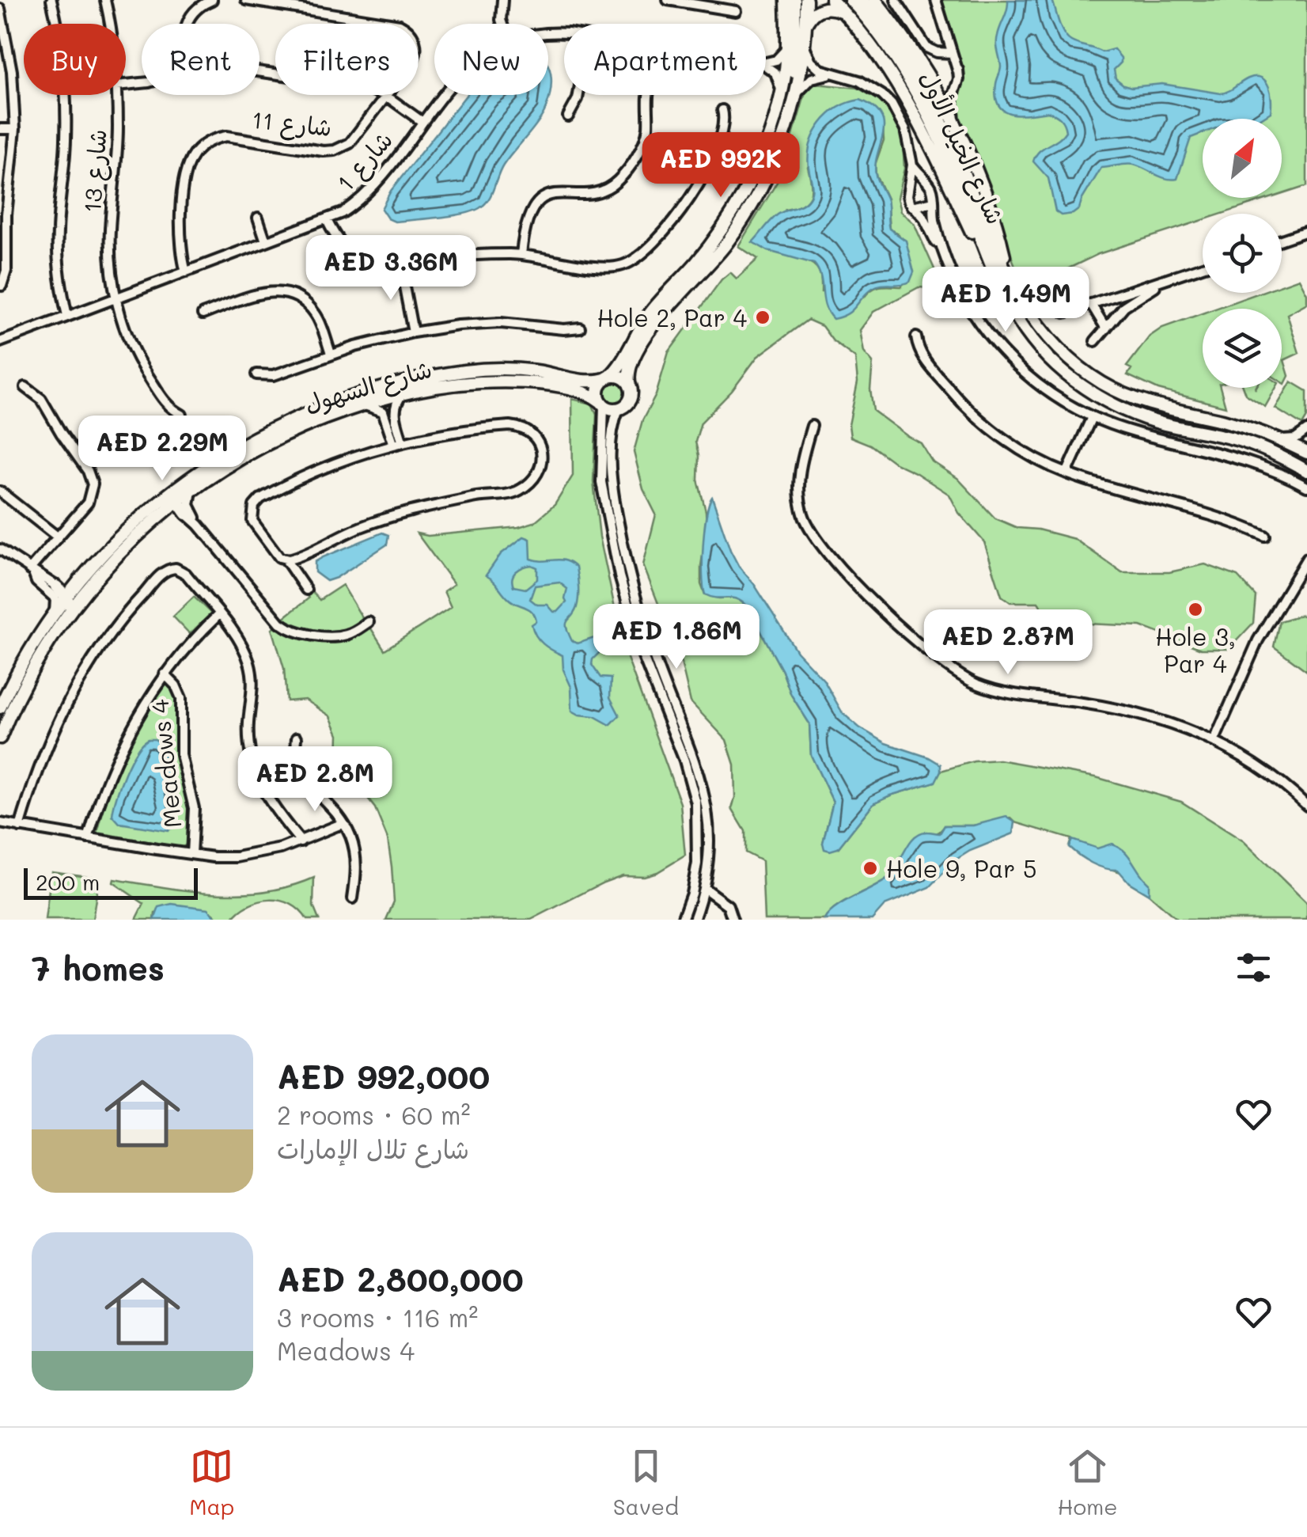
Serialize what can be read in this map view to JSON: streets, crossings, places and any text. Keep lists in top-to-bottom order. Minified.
{"streets":{"main road":["شارع الخيل الأول","شارع السهول"],"street":["شارع 11","شارع 1","شارع 13","Meadows 4"]},"crossings":[["شارع 11","شارع 1"],["شارع 1","شارع 13"]],"places":["Hole 2, Par 4","Hole 3, Par 4","Hole 9, Par 5"],"scale_bar":"200 m","north":"top right","page":{"chip":["Buy","Rent","Filters","New","Apartment"],"price":["AED 992K","AED 3.36M","AED 1.49M","AED 2.29M","AED 1.86M","AED 2.87M","AED 2.8M"],"scale":"200 m","heading":"7 homes","list":[{"name":"AED 992,000","note":"2 rooms · 60 m² · شارع تلال الإمارات"},{"name":"AED 2,800,000","note":"3 rooms · 116 m² · Meadows 4"}],"tabs":["Map","Saved","Home"]}}
